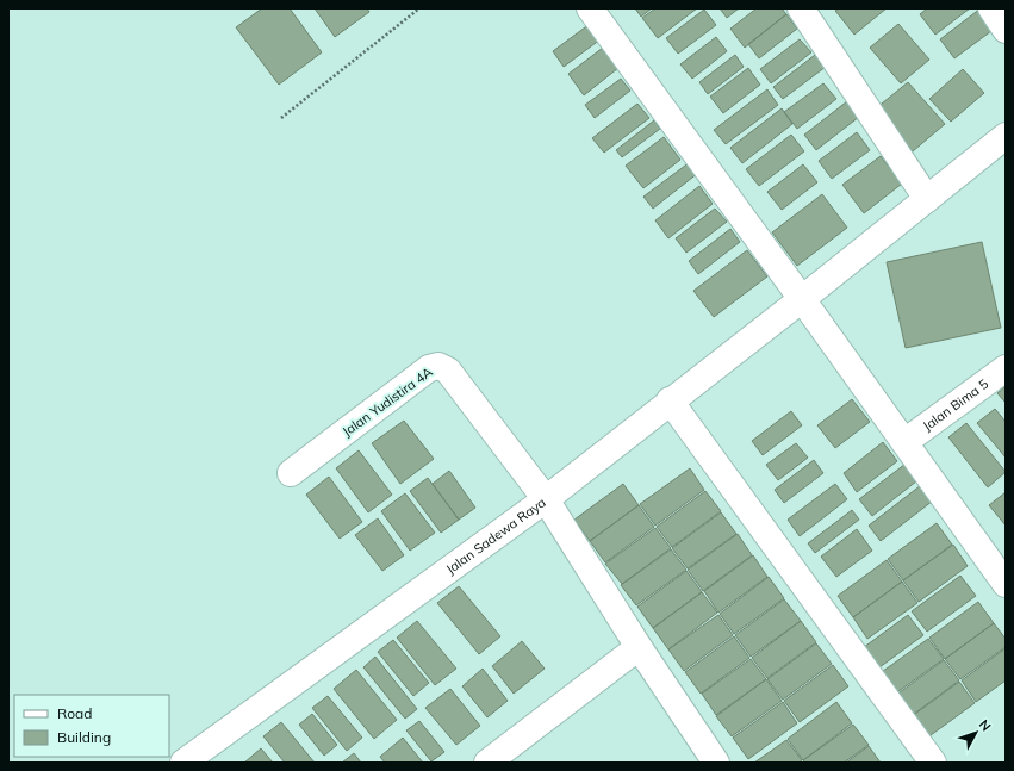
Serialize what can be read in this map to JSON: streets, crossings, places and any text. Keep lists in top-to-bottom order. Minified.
{"streets":{"street":["Jalan Yudistira 4A","Jalan Bima 5","Jalan Sadewa Raya"]},"crossings":[["Jalan Yudistira 4A","Jalan Sadewa Raya"]],"legend":["Road","Building"],"north":"top right"}
